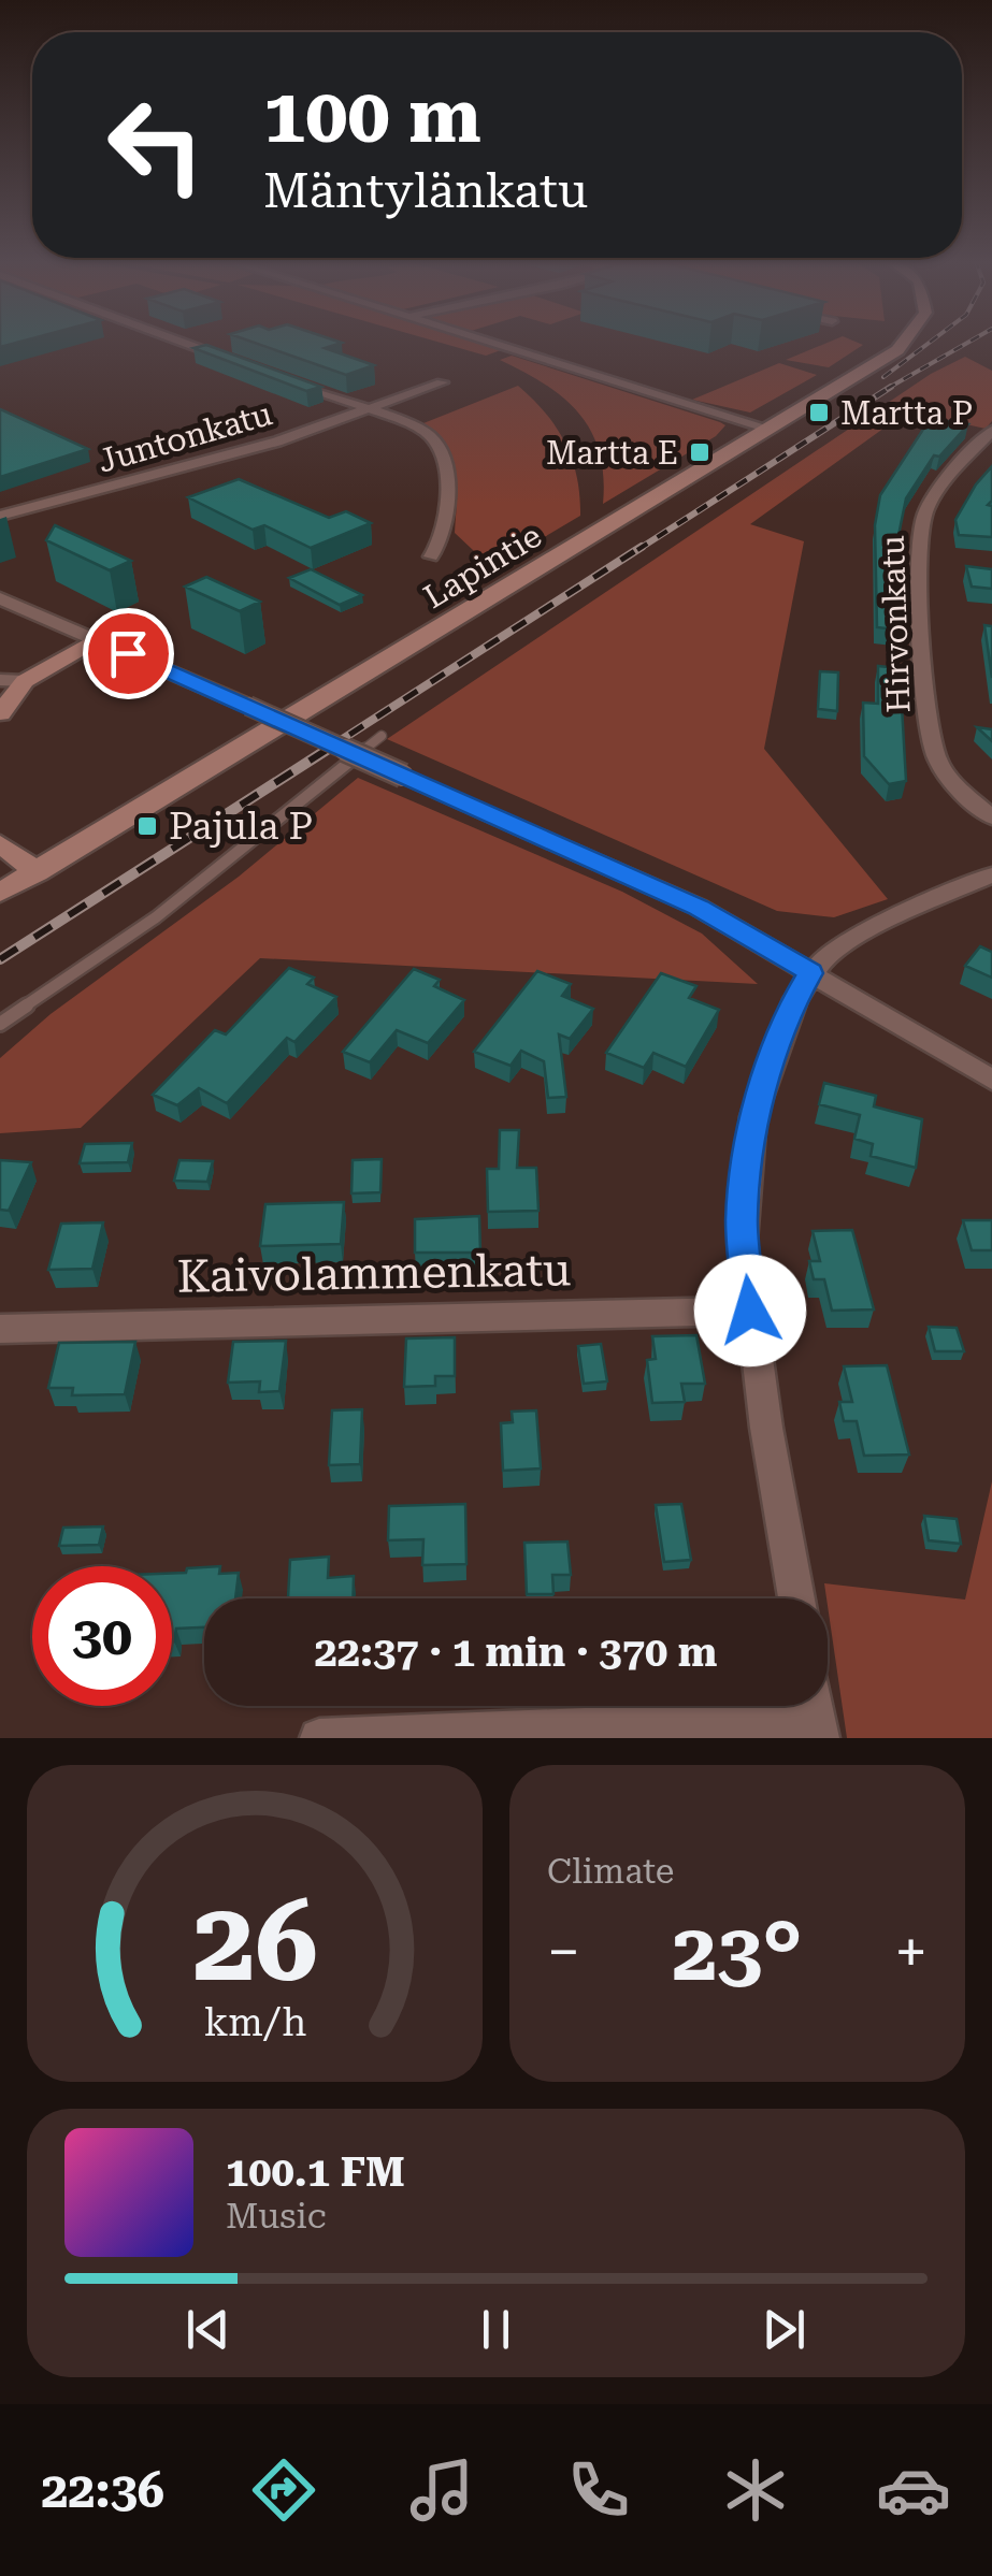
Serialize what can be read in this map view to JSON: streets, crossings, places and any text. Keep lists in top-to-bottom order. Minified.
{"streets":{"main road":["Lapintie"],"street":["Juntonkatu","Hirvonkatu","Kaivolammenkatu"]},"places":{"transit":["Martta P","Martta E","Pajula P"]},"page":{"turn":["100 m","Mäntylänkatu"],"limit":"30","trip":"22:37 · 1 min · 370 m","tile":"Climate","heat":["−","23°","+"],"song":["100.1 FM","Music"],"tabs":"22:36","gauge":["26","km/h"]}}
